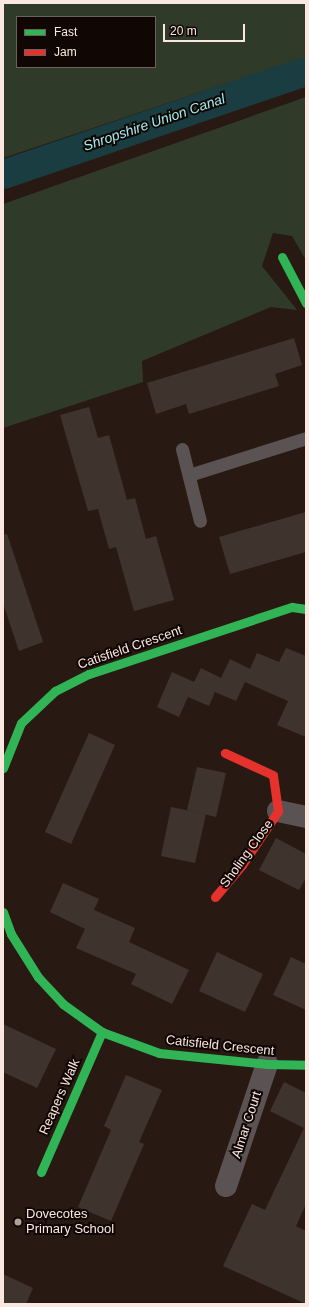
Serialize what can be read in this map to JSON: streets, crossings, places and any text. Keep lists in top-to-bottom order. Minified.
{"streets":{"street":["Catisfield Crescent","Sholing Close","Reapers Walk","Almar Court"]},"crossings":[["Catisfield Crescent","Reapers Walk"],["Catisfield Crescent","Almar Court"]],"water":["Shropshire Union Canal"],"places":["Dovecotes Primary School"],"legend":["Fast","Jam"],"scale_bar":"20 m"}
